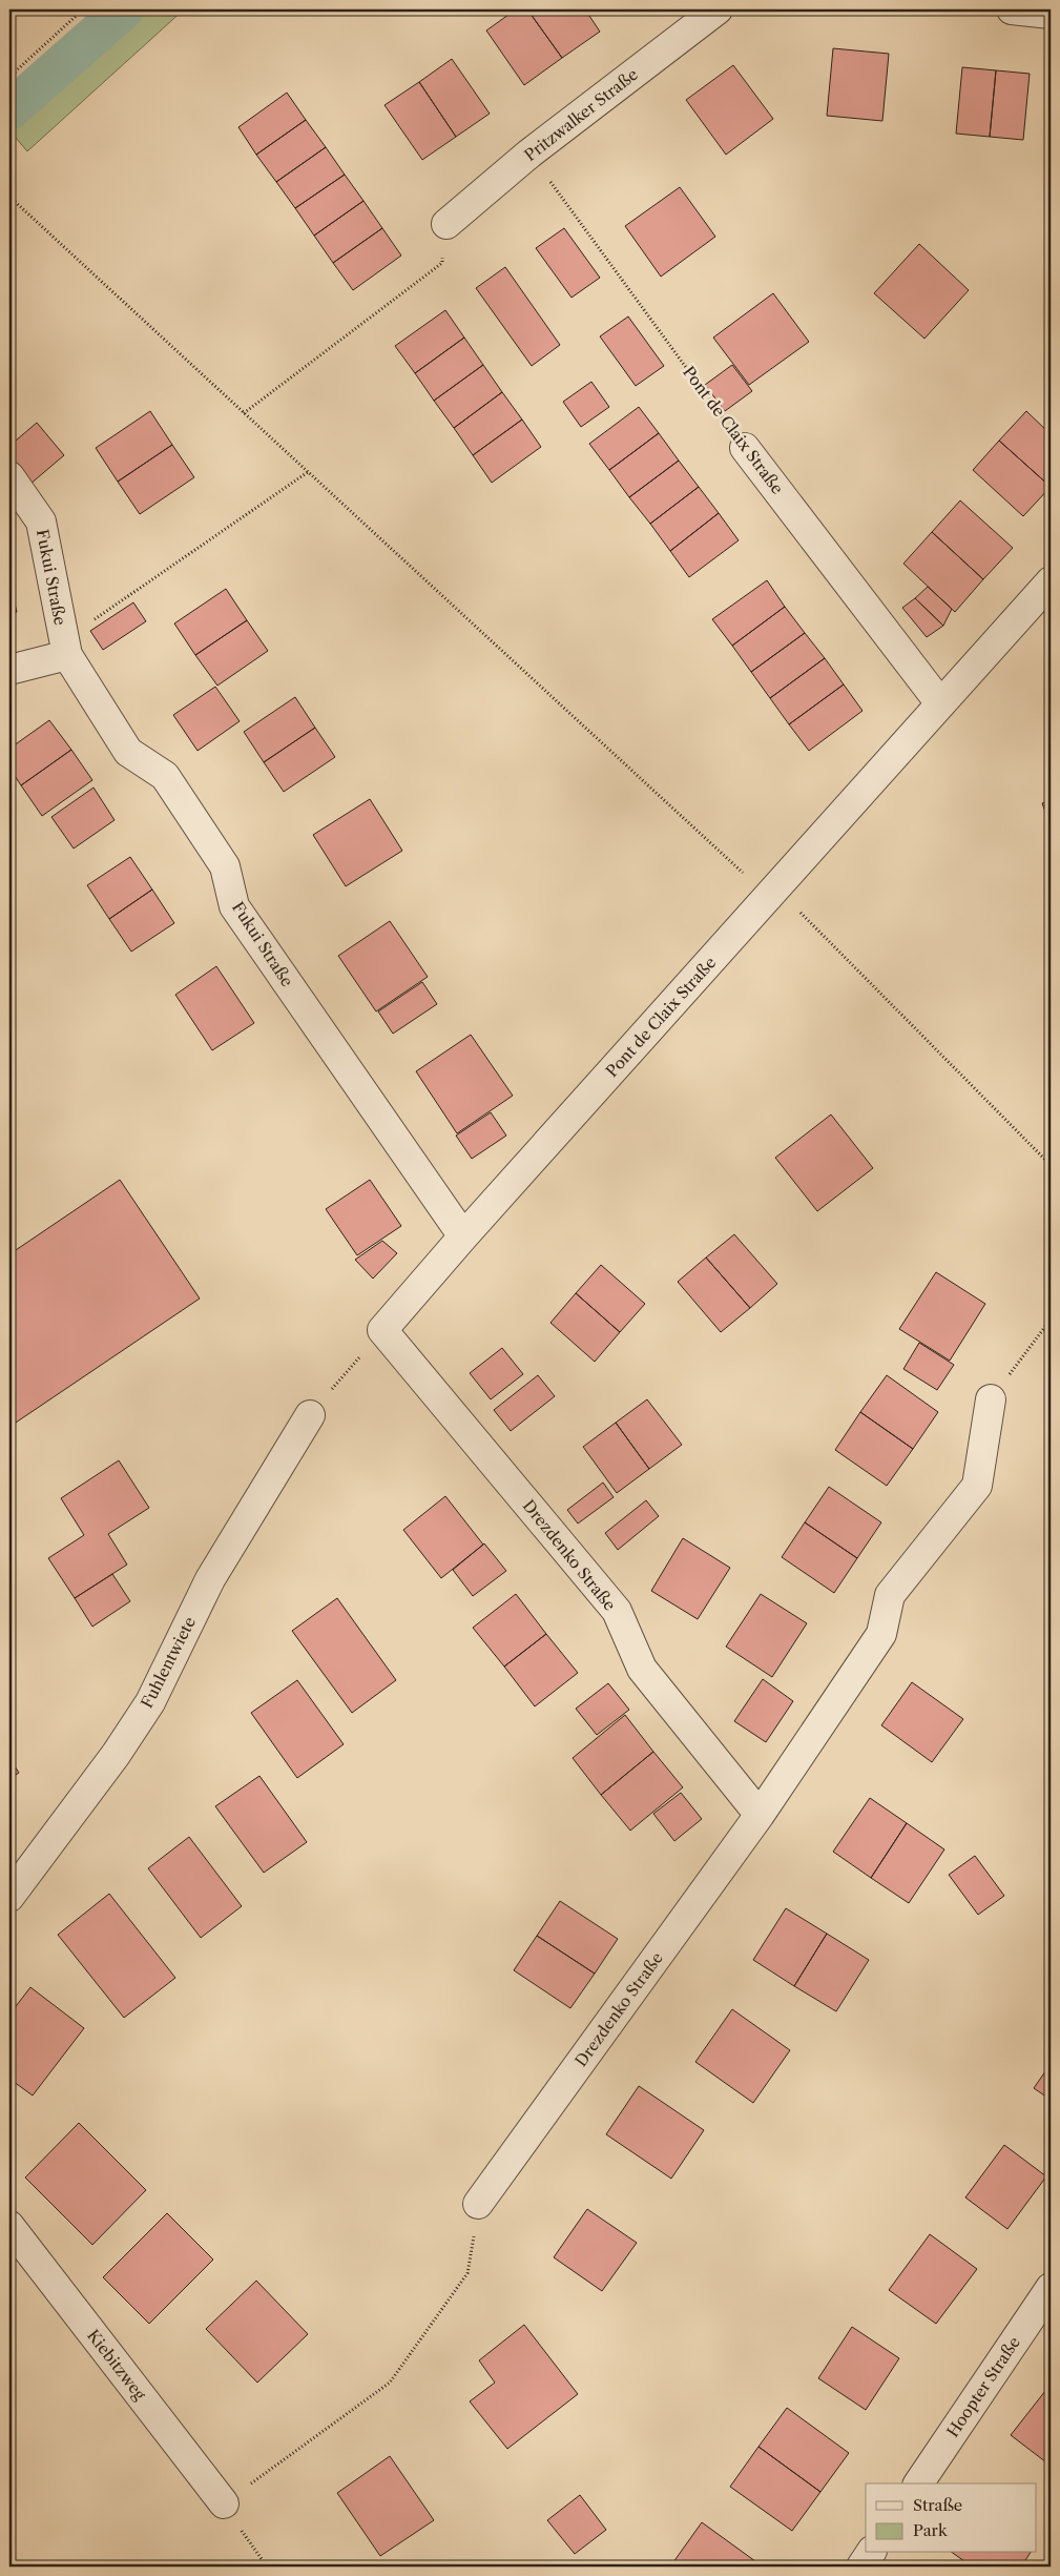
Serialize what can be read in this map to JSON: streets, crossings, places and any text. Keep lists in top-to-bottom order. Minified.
{"streets":{"street":["Pritzwalker Straße","Pont de Claix Straße","Fukui Straße","Drezdenko Straße","Fuhlentwiete","Kiebitzweg","Hoopter Straße"]},"crossings":[["Pritzwalker Straße","Pont de Claix Straße"],["Pont de Claix Straße","Fukui Straße"],["Pont de Claix Straße","Drezdenko Straße"]],"legend":["Straße","Park"]}
